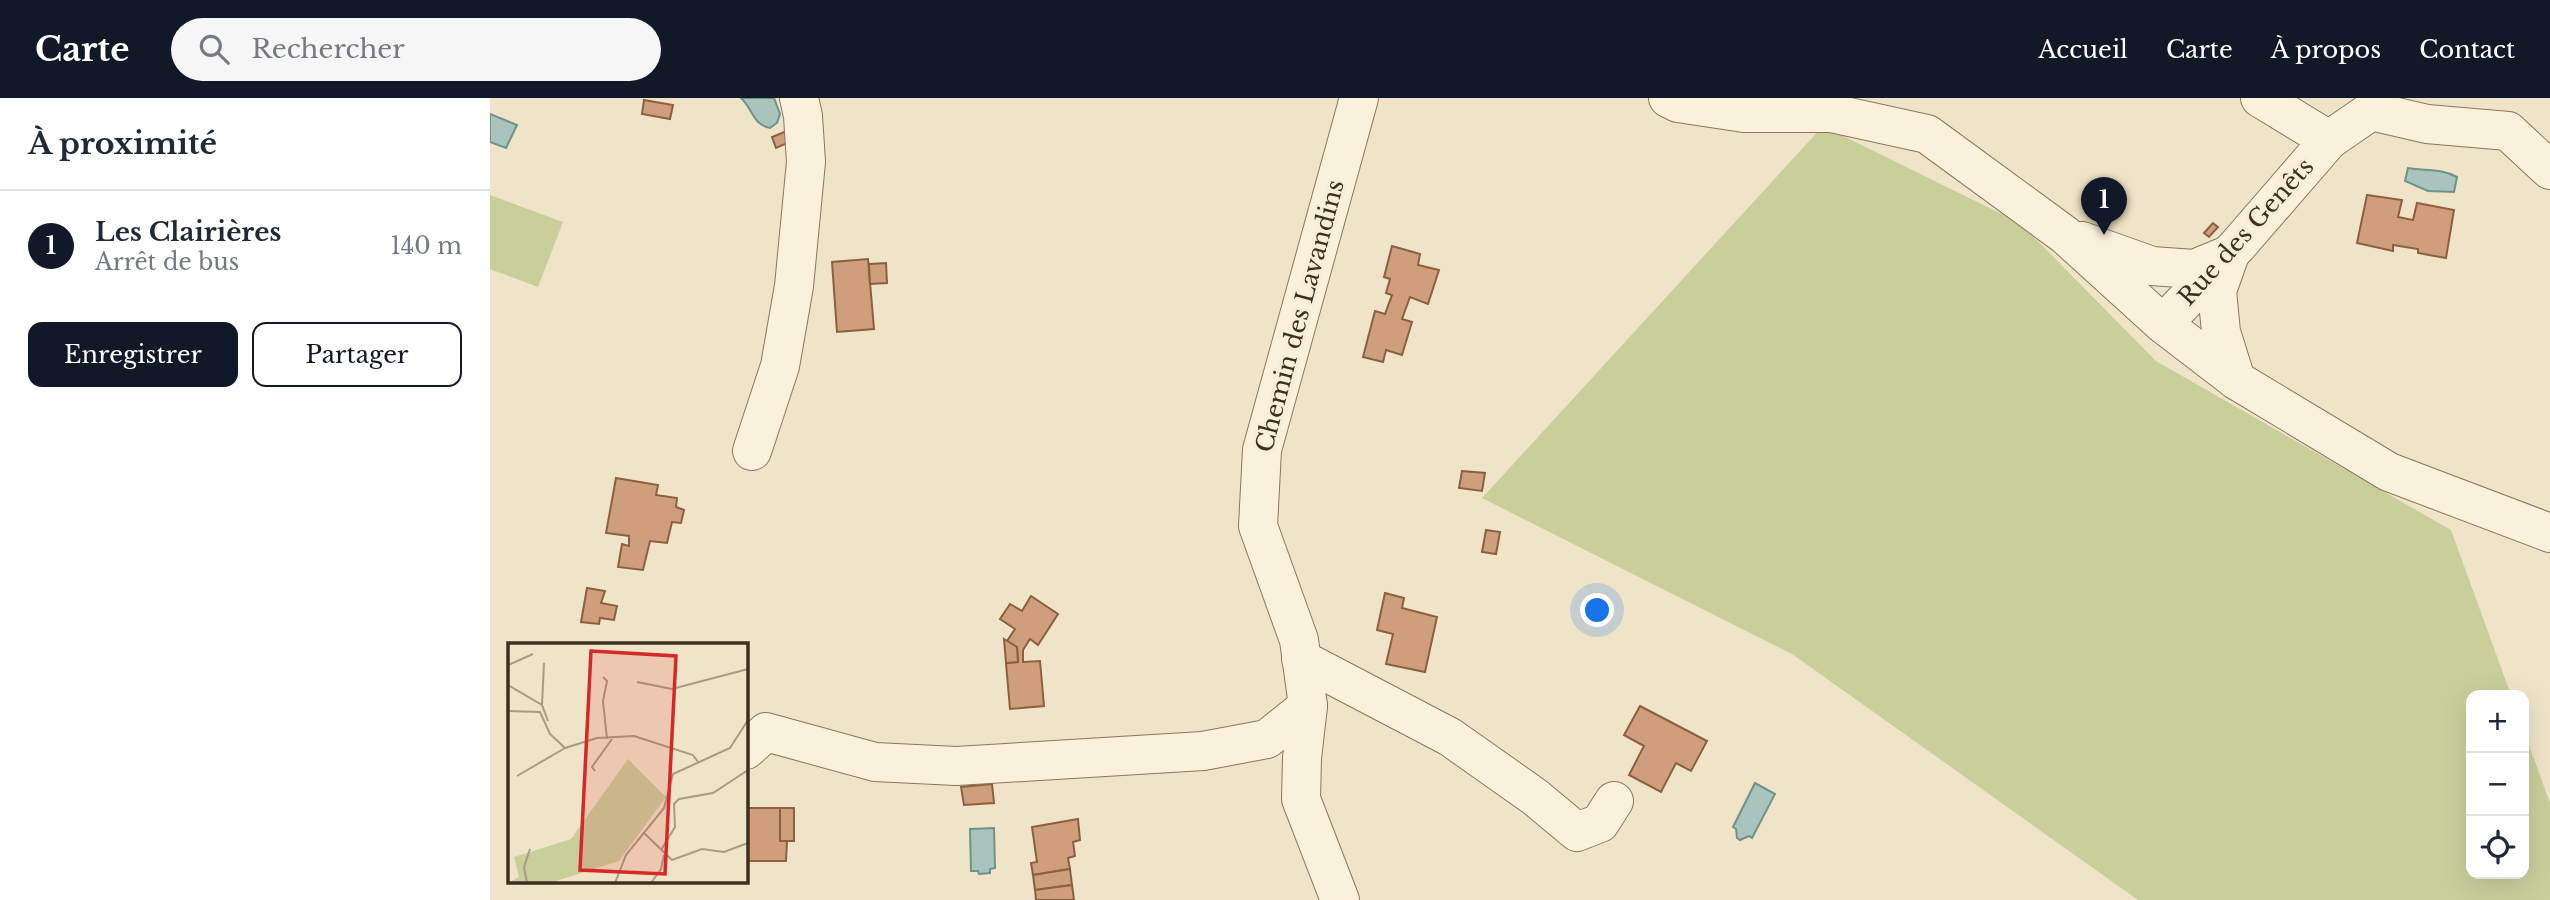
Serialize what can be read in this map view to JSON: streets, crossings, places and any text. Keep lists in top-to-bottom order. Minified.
{"streets":{"street":["Rue des Genêts","Chemin des Lavandins"]},"page":{"header":"Carte","search":"Rechercher","nav":["Accueil","Carte","À propos","Contact"],"heading":"À proximité","pins":"1","list":[{"mark":"1","name":"Les Clairières","note":"Arrêt de bus","value":"140 m"}],"buttons":["Enregistrer","Partager"],"map_buttons":["+","−"]}}
